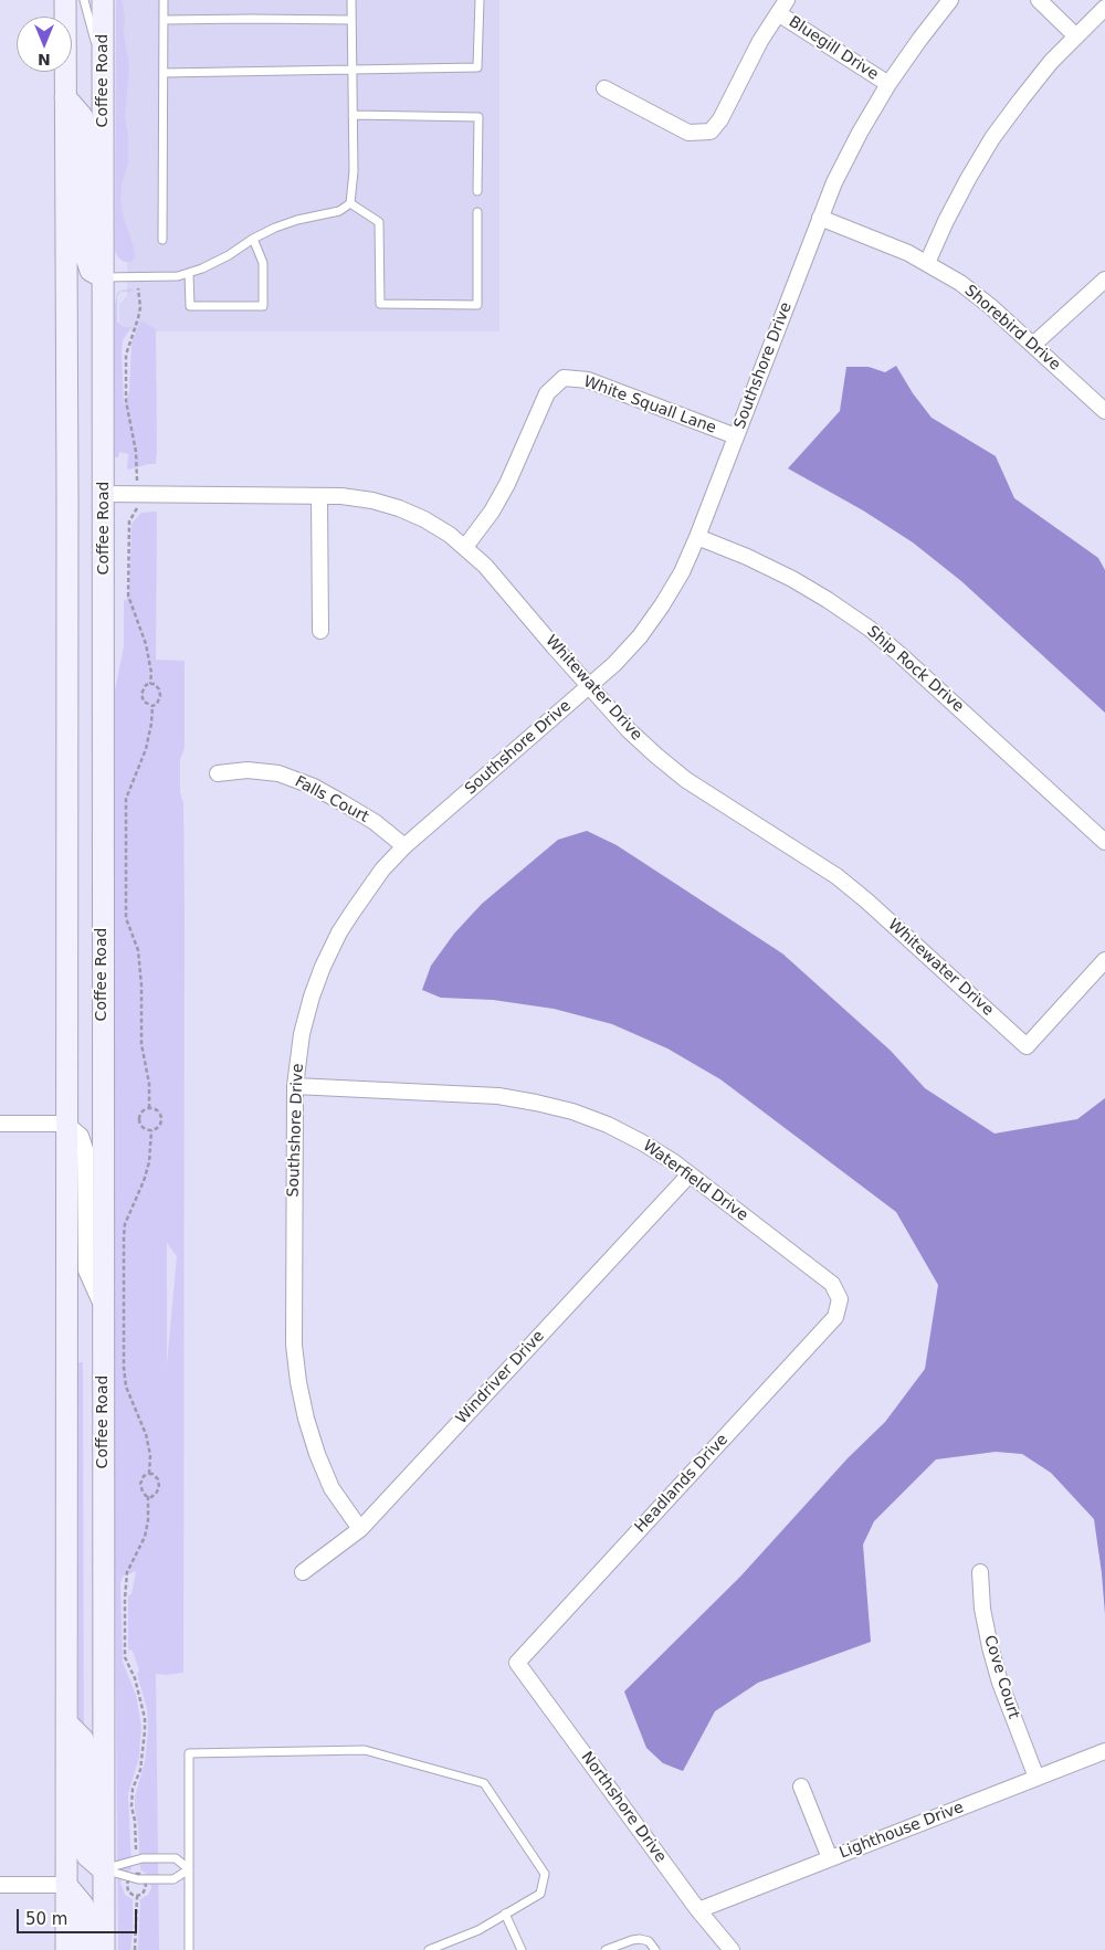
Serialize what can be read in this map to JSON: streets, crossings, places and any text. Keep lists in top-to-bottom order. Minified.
{"streets":{"main road":["Coffee Road"],"street":["Bluegill Drive","Shorebird Drive","Southshore Drive","White Squall Lane","Ship Rock Drive","Whitewater Drive","Falls Court","Waterfield Drive","Windriver Drive","Headlands Drive","Cove Court","Northshore Drive","Lighthouse Drive"]},"crossings":[["Bluegill Drive","Southshore Drive"],["Coffee Road","Whitewater Drive"],["Shorebird Drive","Southshore Drive"],["Southshore Drive","White Squall Lane"],["Southshore Drive","Ship Rock Drive"],["Southshore Drive","Whitewater Drive"],["Southshore Drive","Falls Court"],["Southshore Drive","Waterfield Drive"],["Southshore Drive","Windriver Drive"],["White Squall Lane","Whitewater Drive"],["Waterfield Drive","Windriver Drive"],["Waterfield Drive","Headlands Drive"],["Headlands Drive","Northshore Drive"],["Cove Court","Lighthouse Drive"],["Northshore Drive","Lighthouse Drive"]],"scale_bar":"50 m","north":"bottom"}
